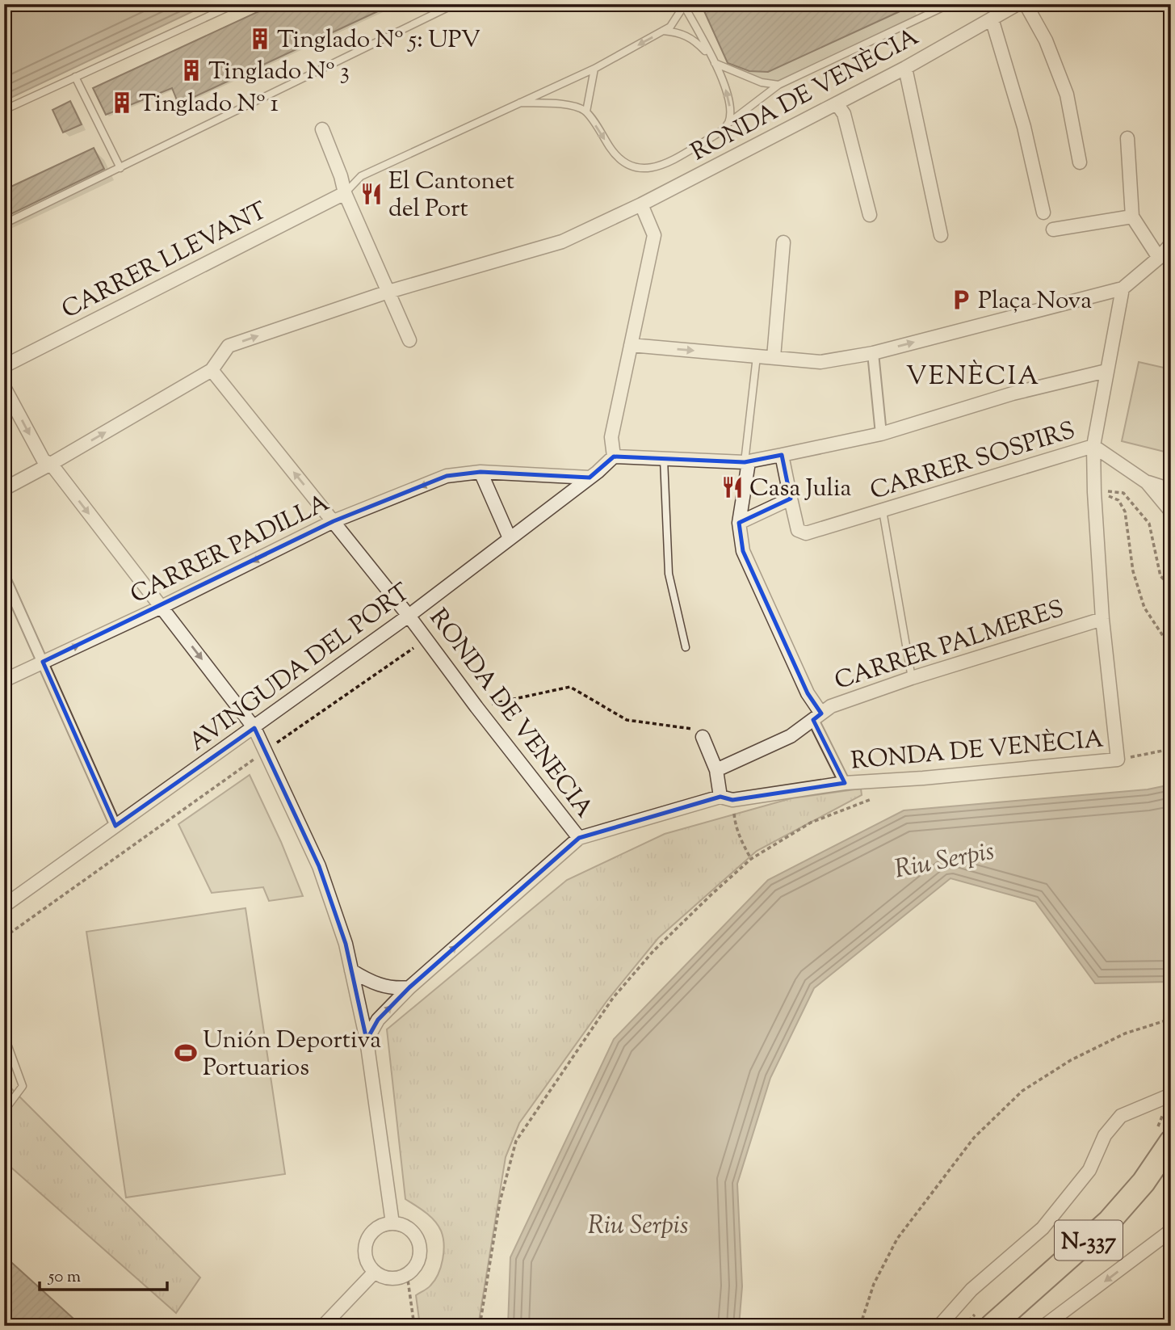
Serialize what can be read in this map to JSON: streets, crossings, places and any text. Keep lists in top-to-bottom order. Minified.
{"streets":{"highway":["N-337"],"street":["RONDA DE VENÈCIA","CARRER LLEVANT","CARRER SOSPIRS","CARRER PADILLA","CARRER PALMERES","AVINGUDA DEL PORT","RONDA DE VENECIA"]},"crossings":[["RONDA DE VENÈCIA","CARRER SOSPIRS"],["RONDA DE VENÈCIA","CARRER PALMERES"],["RONDA DE VENÈCIA","RONDA DE VENECIA"],["CARRER PADILLA","AVINGUDA DEL PORT"],["CARRER PADILLA","RONDA DE VENECIA"],["AVINGUDA DEL PORT","RONDA DE VENECIA"]],"districts":["VENÈCIA"],"water":["Riu Serpis"],"places":{"building":["Tinglado Nº 5: UPV","Tinglado Nº 3","Tinglado Nº 1"],"restaurant":["El Cantonet del Port","Casa Julia"],"parking":["Plaça Nova"],"sports":["Unión Deportiva Portuarios"]},"scale_bar":"50 m"}
